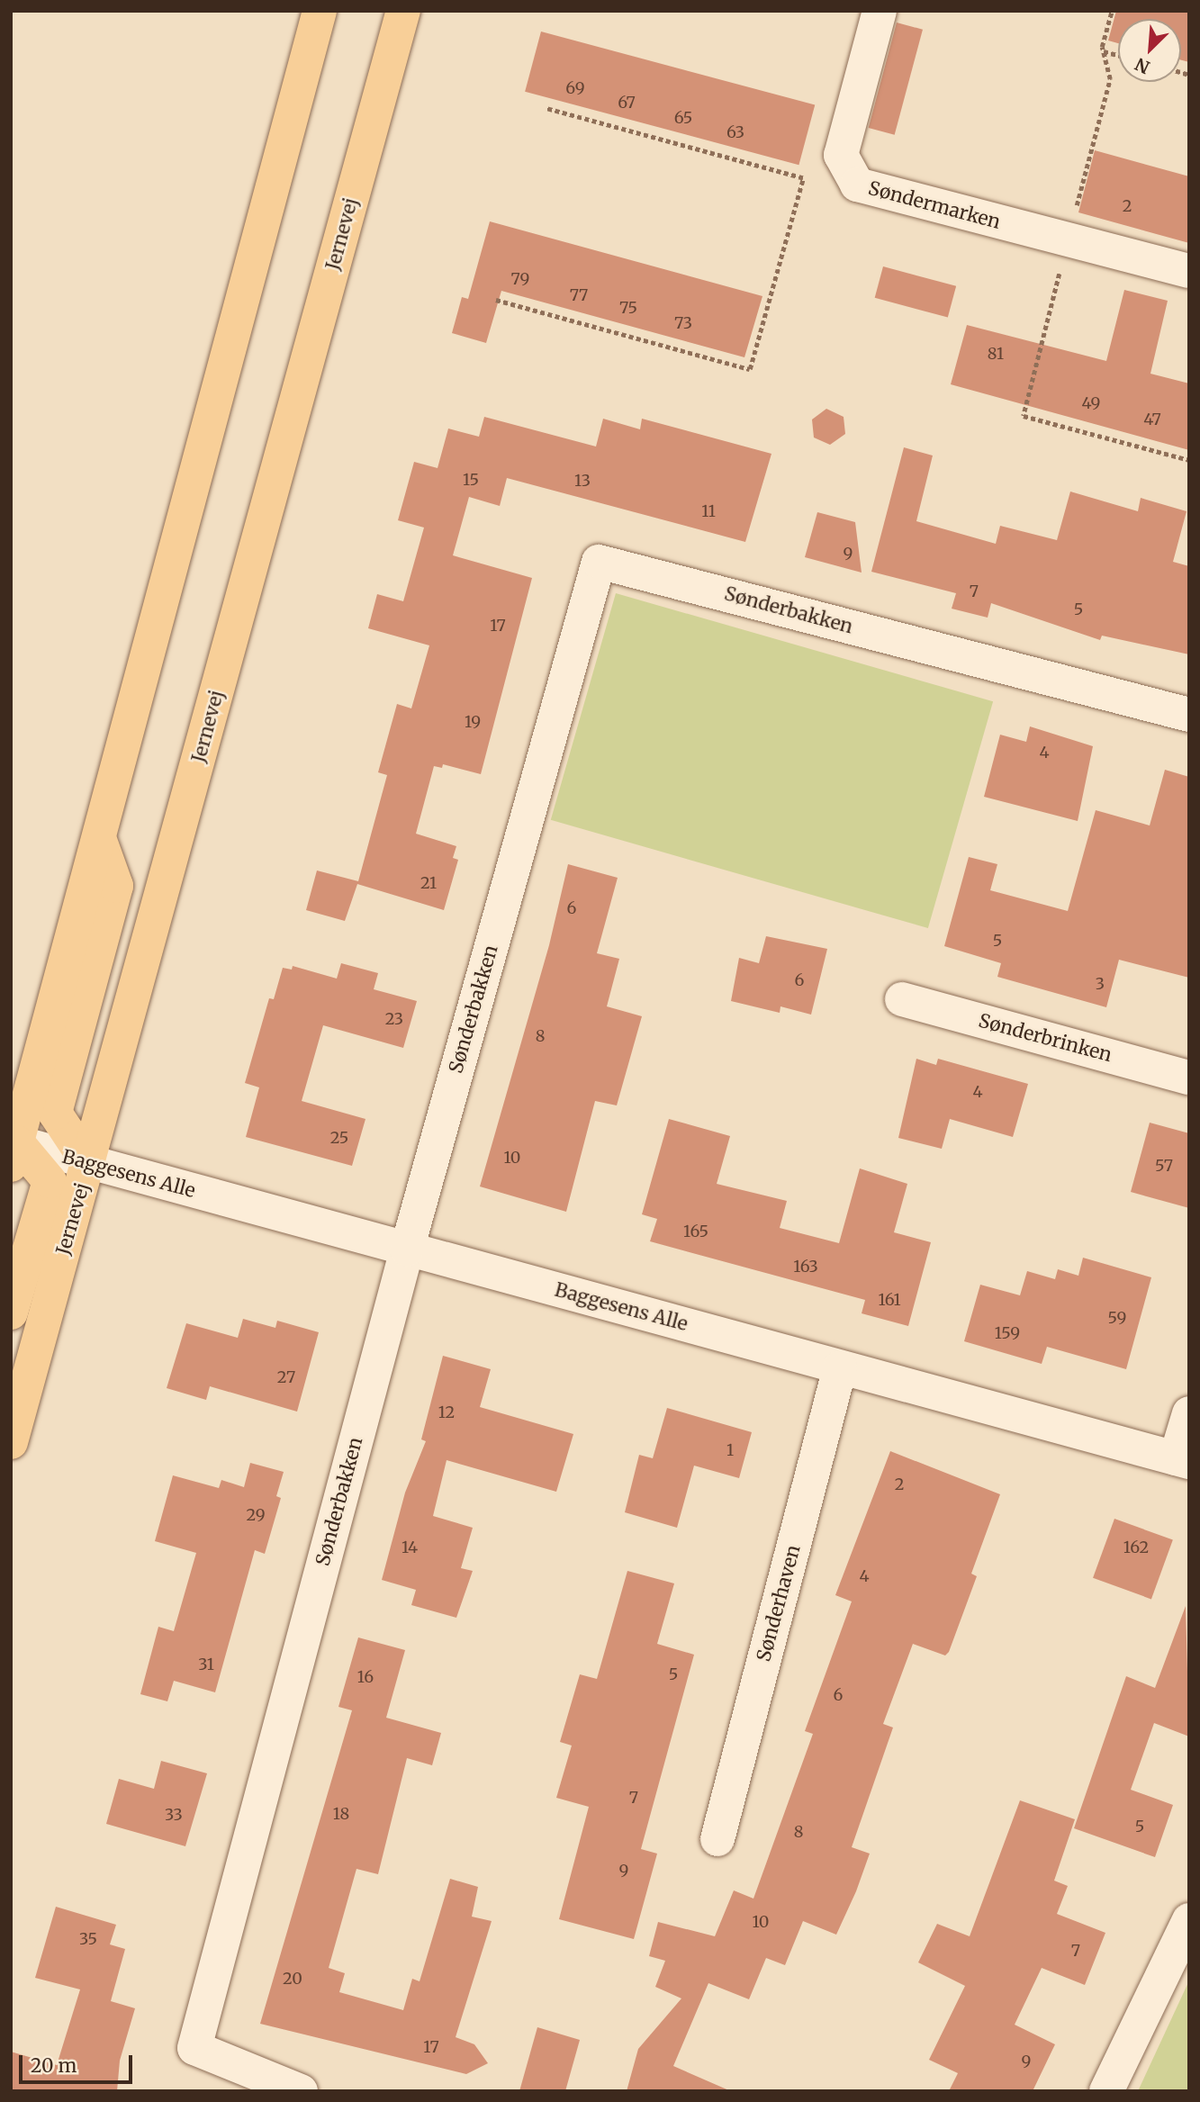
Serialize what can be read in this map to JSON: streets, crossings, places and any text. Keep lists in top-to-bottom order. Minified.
{"streets":{"main road":["Jernevej"],"street":["Søndermarken","Sønderbakken","Sønderbrinken","Baggesens Alle","Sønderhaven"]},"crossings":[["Jernevej","Baggesens Alle"],["Sønderbakken","Baggesens Alle"],["Baggesens Alle","Sønderhaven"]],"house_numbers":["69","67","65","63","2","79","77","75","73","81","49","47","15","13","11","9","7","5","17","19","4","21","6","5","6","3","23","8","4","25","10","57","165","163","161","59","159","27","12","1","2","29","14","162","4","31","5","16","6","7","18","33","5","8","9","10","35","7","20","17","9"],"scale_bar":"20 m","north":"bottom left"}
